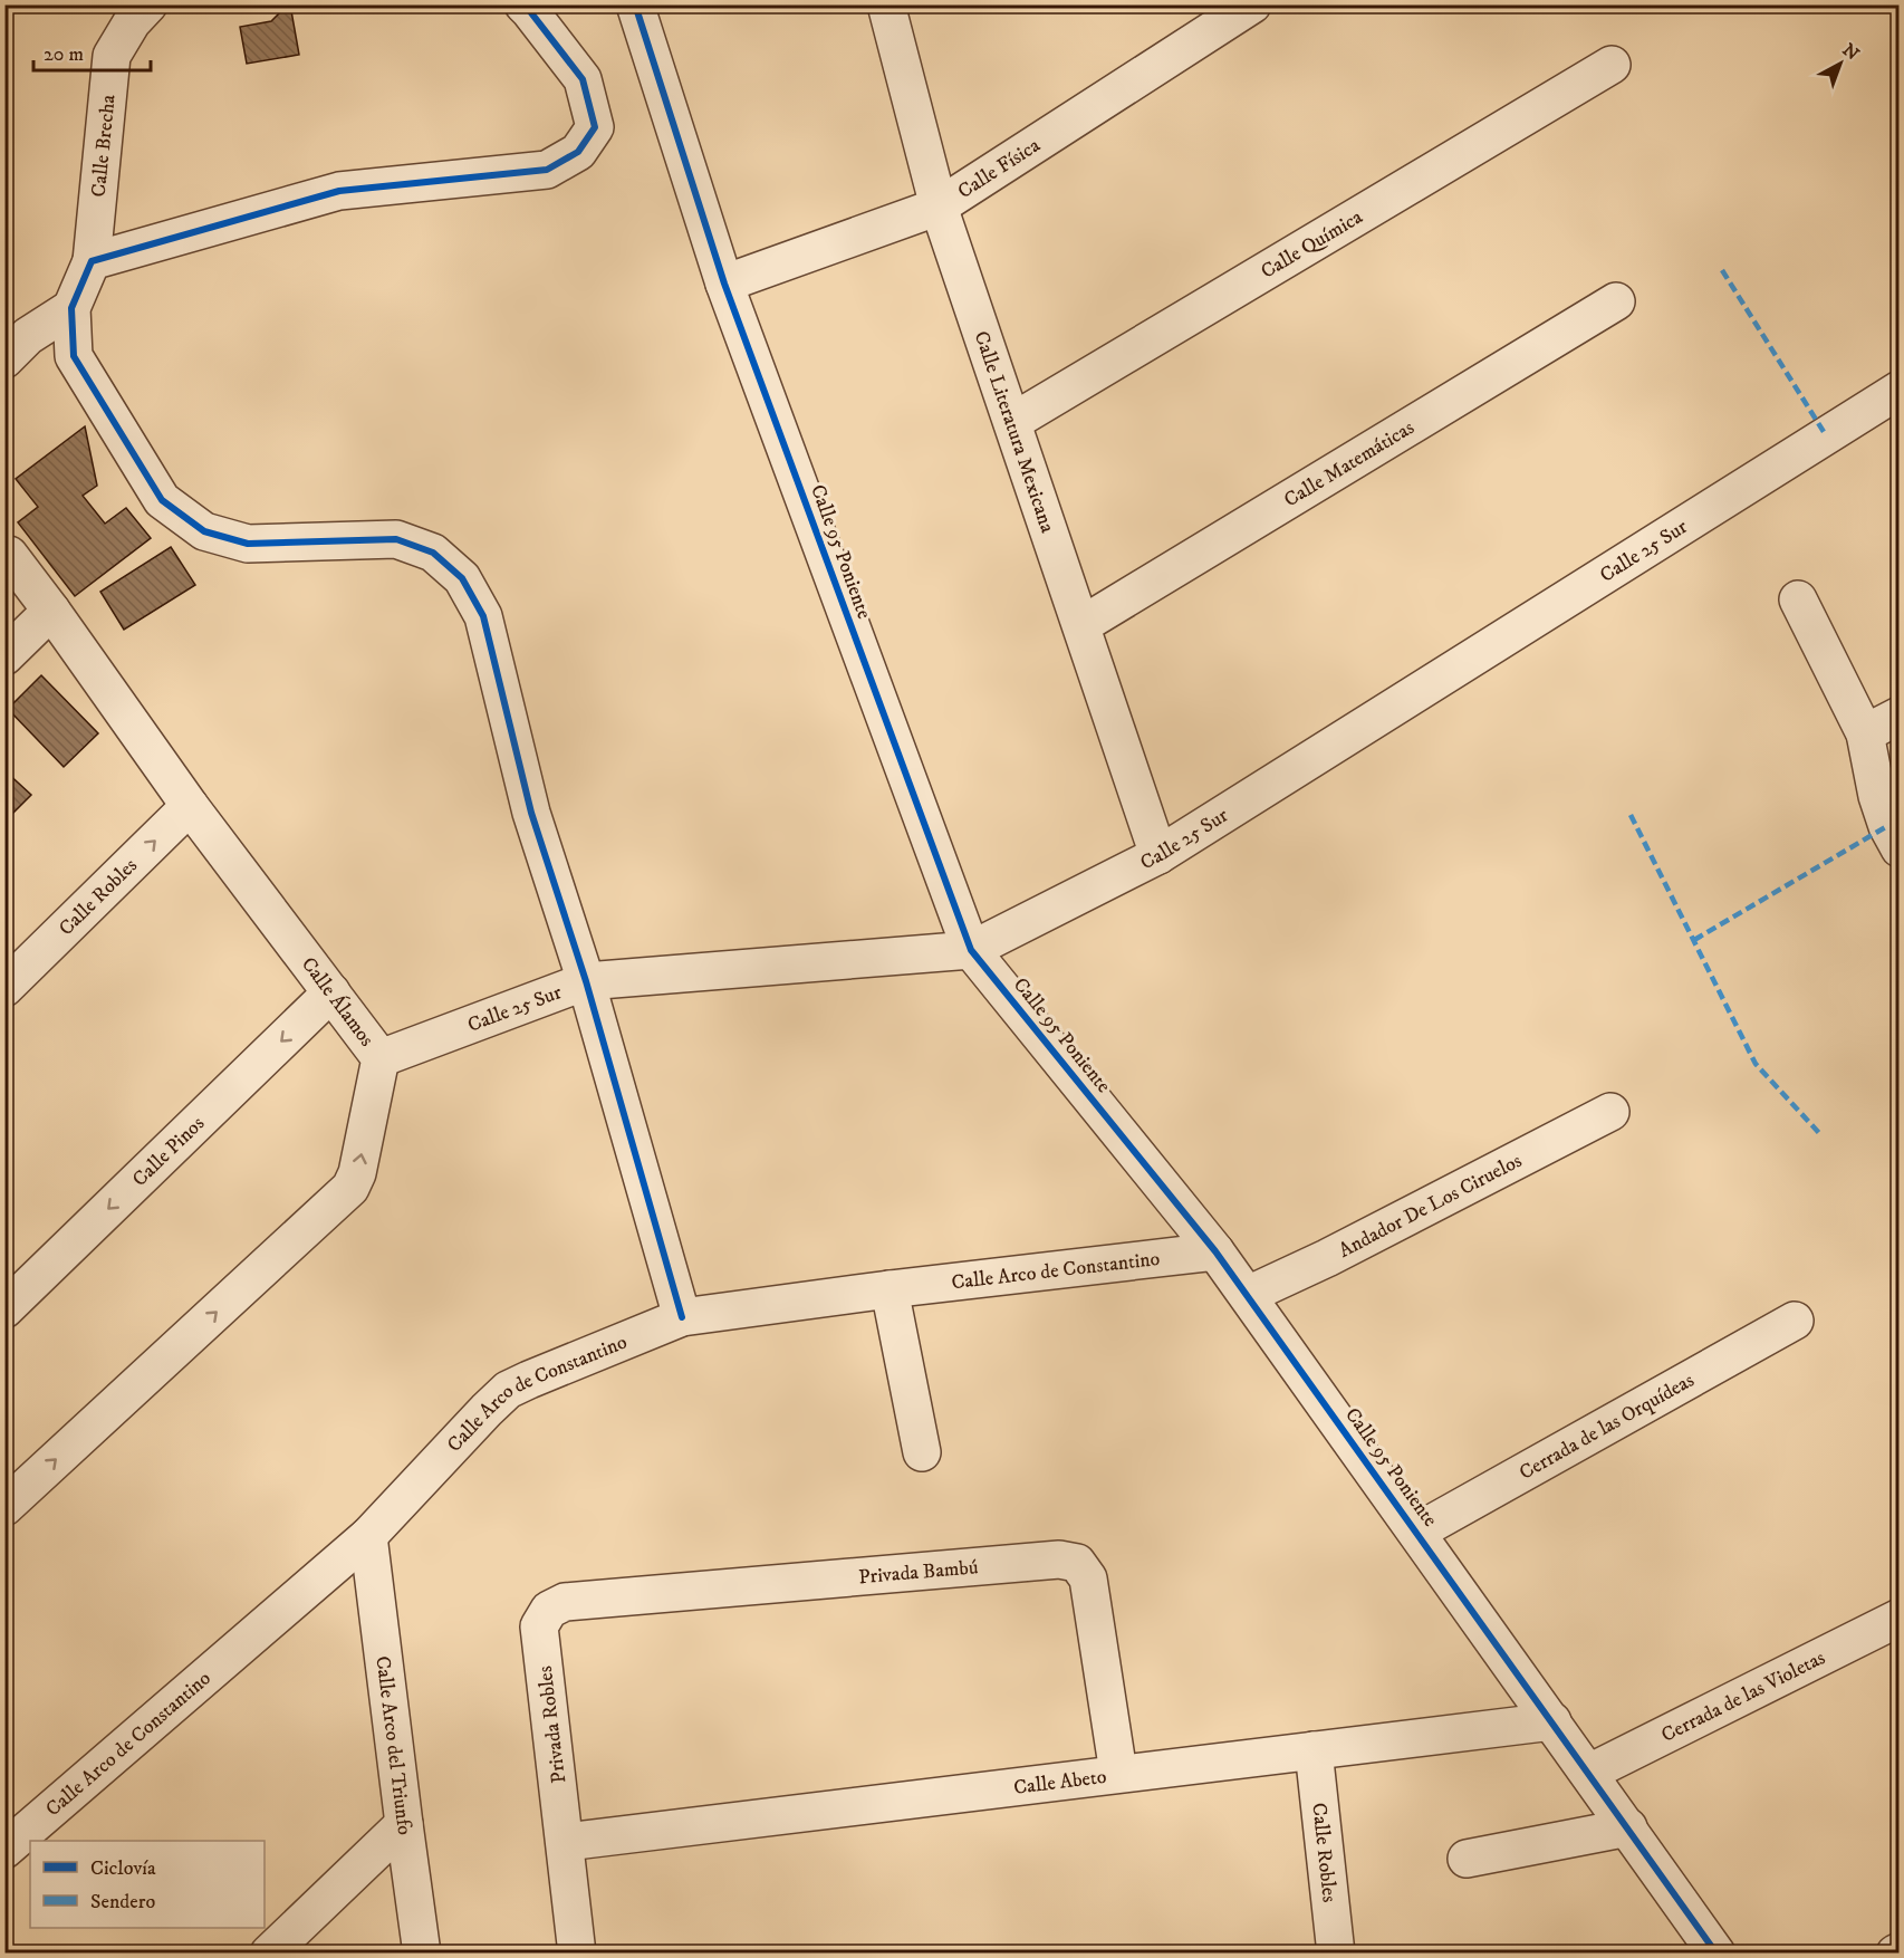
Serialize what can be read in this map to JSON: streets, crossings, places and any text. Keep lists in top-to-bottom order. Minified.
{"streets":{"street":["Calle Brecha","Calle Física","Calle Química","Calle Literatura Mexicana","Calle Matemáticas","Calle 25 Sur","Calle 95 Poniente","Calle Robles","Calle Álamos","Calle Pinos","Andador De Los Ciruelos","Calle Arco de Constantino","Cerrada de las Orquídeas","Privada Bambú","Cerrada de las Violetas","Privada Robles","Calle Arco del Triunfo","Calle Abeto"]},"crossings":[["Calle Física","Calle Literatura Mexicana"],["Calle Física","Calle 95 Poniente"],["Calle Química","Calle Literatura Mexicana"],["Calle Literatura Mexicana","Calle Matemáticas"],["Calle Literatura Mexicana","Calle 25 Sur"],["Calle 25 Sur","Calle 95 Poniente"],["Calle 25 Sur","Calle Álamos"],["Calle 95 Poniente","Andador De Los Ciruelos"],["Calle 95 Poniente","Calle Arco de Constantino"],["Calle 95 Poniente","Cerrada de las Orquídeas"],["Calle 95 Poniente","Cerrada de las Violetas"],["Calle 95 Poniente","Calle Abeto"],["Calle Robles","Calle Álamos"],["Calle Robles","Calle Abeto"],["Calle Álamos","Calle Pinos"],["Calle Arco de Constantino","Calle Arco del Triunfo"],["Privada Bambú","Privada Robles"],["Privada Bambú","Calle Abeto"],["Privada Robles","Calle Abeto"]],"one_way":["Calle Robles","Calle Álamos","Calle Pinos"],"legend":["Ciclovía","Sendero"],"scale_bar":"20 m","north":"top right"}
